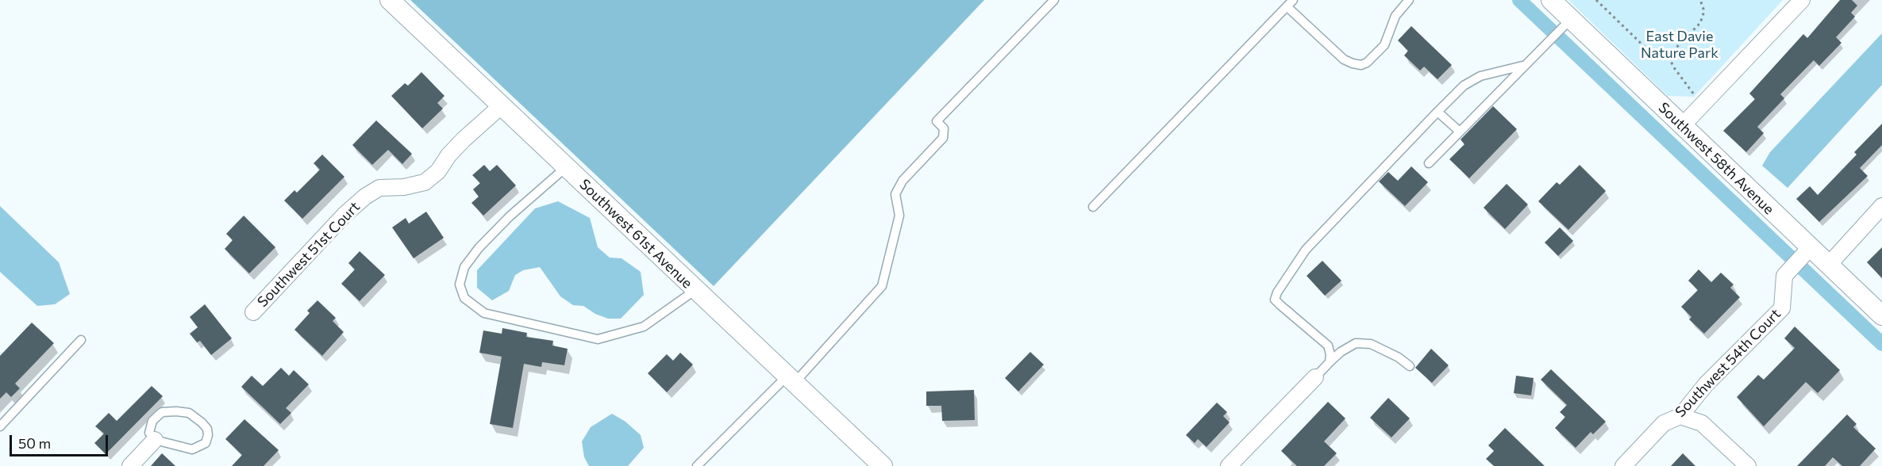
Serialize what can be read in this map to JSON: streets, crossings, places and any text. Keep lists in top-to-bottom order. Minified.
{"streets":{"street":["Southwest 58th Avenue","Southwest 61st Avenue","Southwest 51st Court","Southwest 54th Court"]},"crossings":[["Southwest 58th Avenue","Southwest 54th Court"],["Southwest 61st Avenue","Southwest 51st Court"]],"parks":["East Davie Nature Park"],"scale_bar":"50 m"}
